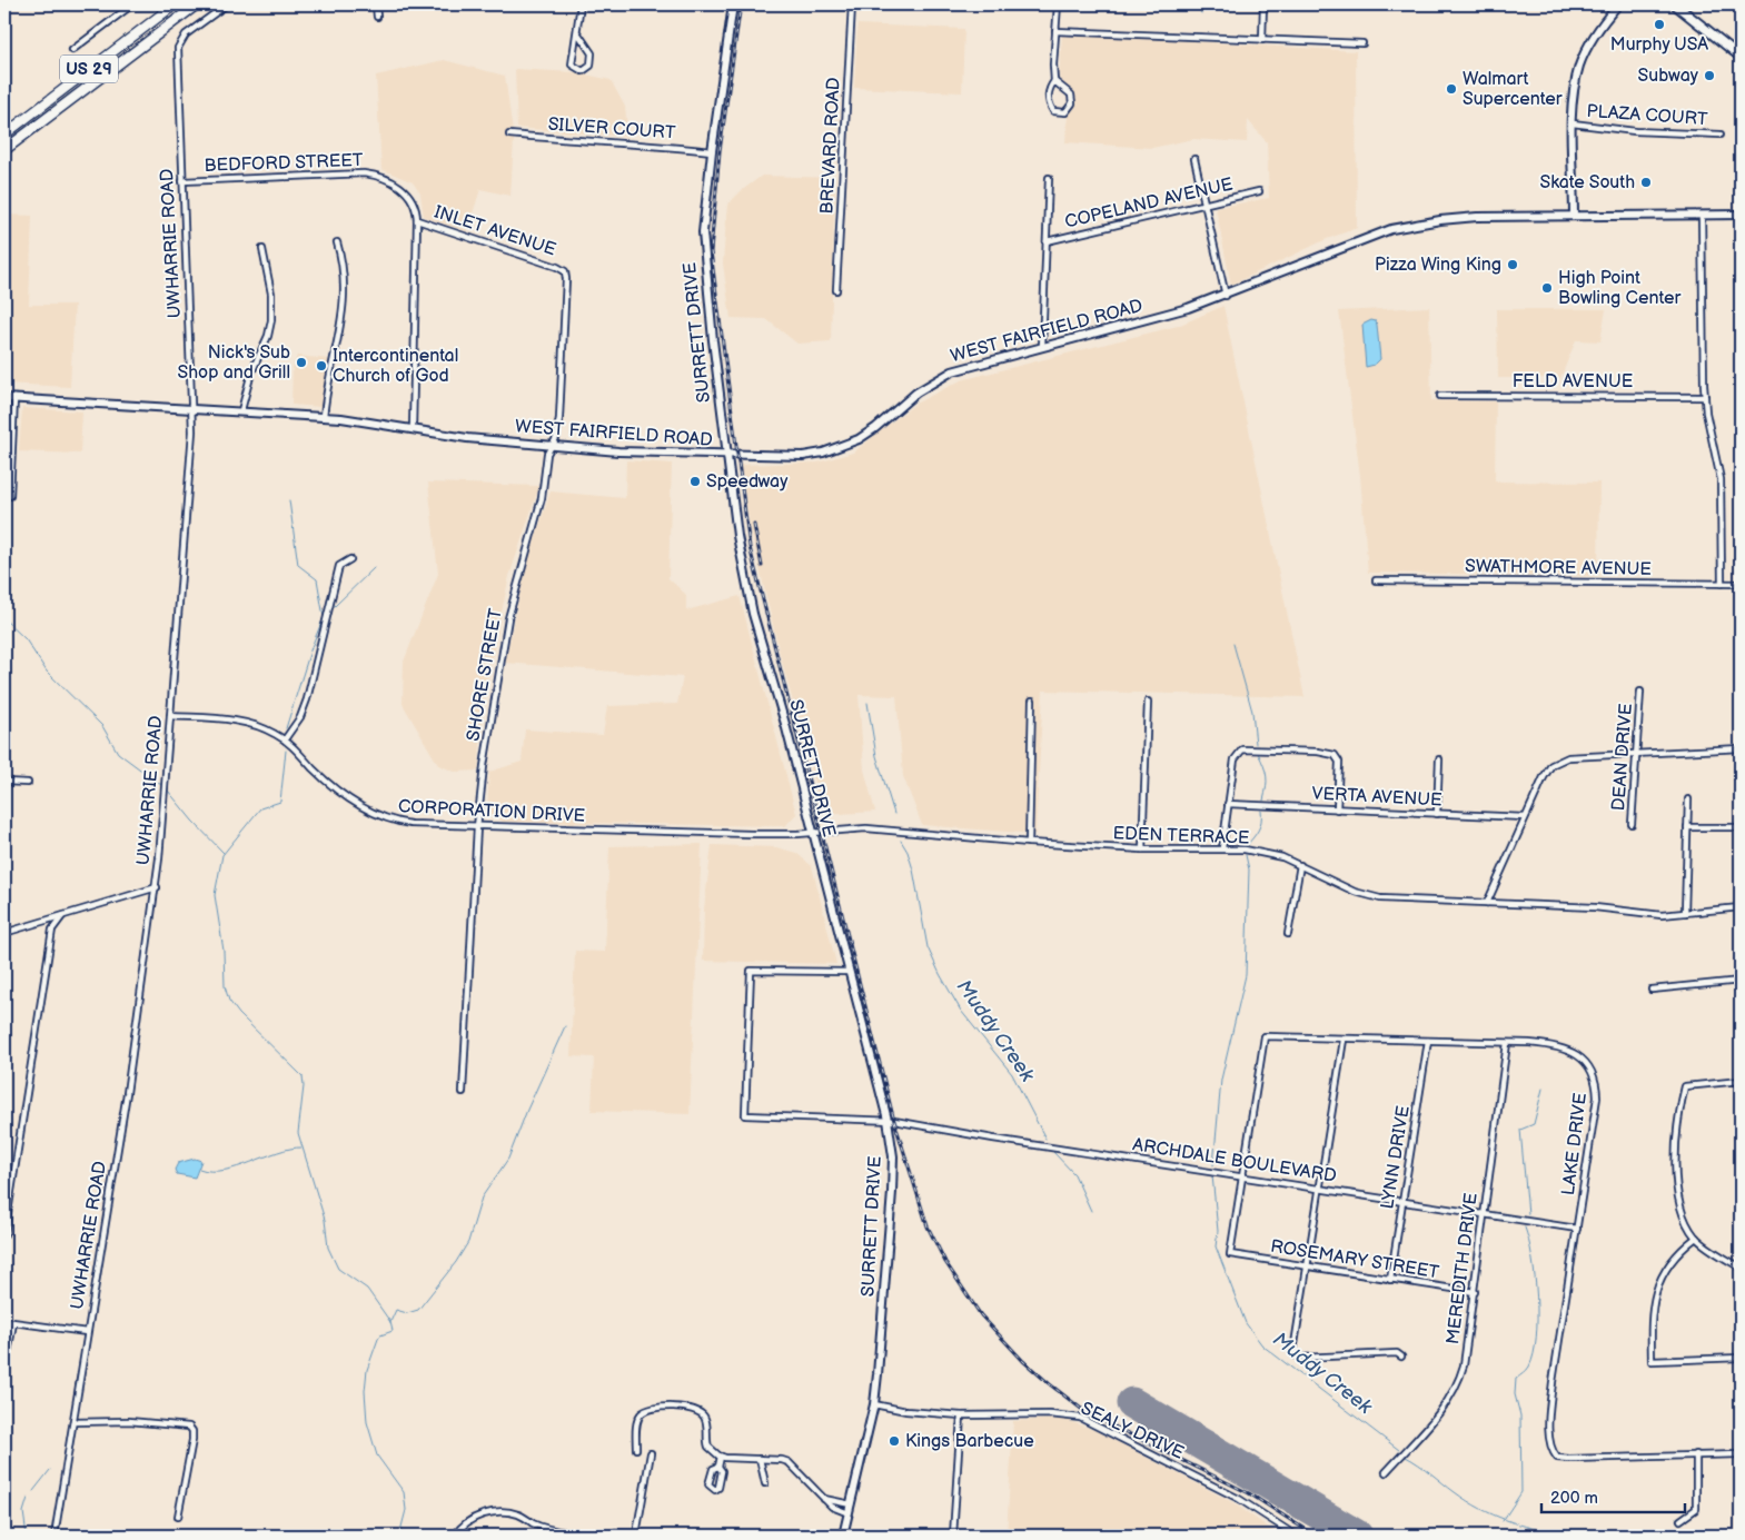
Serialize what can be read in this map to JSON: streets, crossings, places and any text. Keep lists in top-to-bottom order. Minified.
{"streets":{"highway":["US 29"],"main road":["WEST FAIRFIELD ROAD","SURRETT DRIVE"],"street":["PLAZA COURT","SILVER COURT","BREVARD ROAD","BEDFORD STREET","COPELAND AVENUE","INLET AVENUE","UWHARRIE ROAD","FELD AVENUE","SWATHMORE AVENUE","SHORE STREET","DEAN DRIVE","VERTA AVENUE","CORPORATION DRIVE","EDEN TERRACE","LAKE DRIVE","LYNN DRIVE","ARCHDALE BOULEVARD","ROSEMARY STREET","MEREDITH DRIVE","SEALY DRIVE"]},"crossings":[["SILVER COURT","SURRETT DRIVE"],["BEDFORD STREET","INLET AVENUE"],["BEDFORD STREET","UWHARRIE ROAD"],["BEDFORD STREET","WEST FAIRFIELD ROAD"],["INLET AVENUE","SHORE STREET"],["UWHARRIE ROAD","WEST FAIRFIELD ROAD"],["UWHARRIE ROAD","CORPORATION DRIVE"],["WEST FAIRFIELD ROAD","SURRETT DRIVE"],["WEST FAIRFIELD ROAD","SHORE STREET"],["SURRETT DRIVE","CORPORATION DRIVE"],["SURRETT DRIVE","EDEN TERRACE"],["SURRETT DRIVE","ARCHDALE BOULEVARD"],["SURRETT DRIVE","SEALY DRIVE"],["SHORE STREET","CORPORATION DRIVE"],["CORPORATION DRIVE","EDEN TERRACE"],["LAKE DRIVE","LYNN DRIVE"],["LAKE DRIVE","ARCHDALE BOULEVARD"],["LAKE DRIVE","ROSEMARY STREET"],["LAKE DRIVE","MEREDITH DRIVE"],["LYNN DRIVE","ARCHDALE BOULEVARD"],["LYNN DRIVE","ROSEMARY STREET"],["ARCHDALE BOULEVARD","MEREDITH DRIVE"],["ROSEMARY STREET","MEREDITH DRIVE"]],"water":["Muddy Creek"],"places":["Murphy USA","Subway","Walmart Supercenter","Skate South","Pizza Wing King","High Point Bowling Center","Nick's Sub Shop and Grill","Intercontinental Church of God","Speedway","Kings Barbecue"],"scale_bar":"200 m"}
